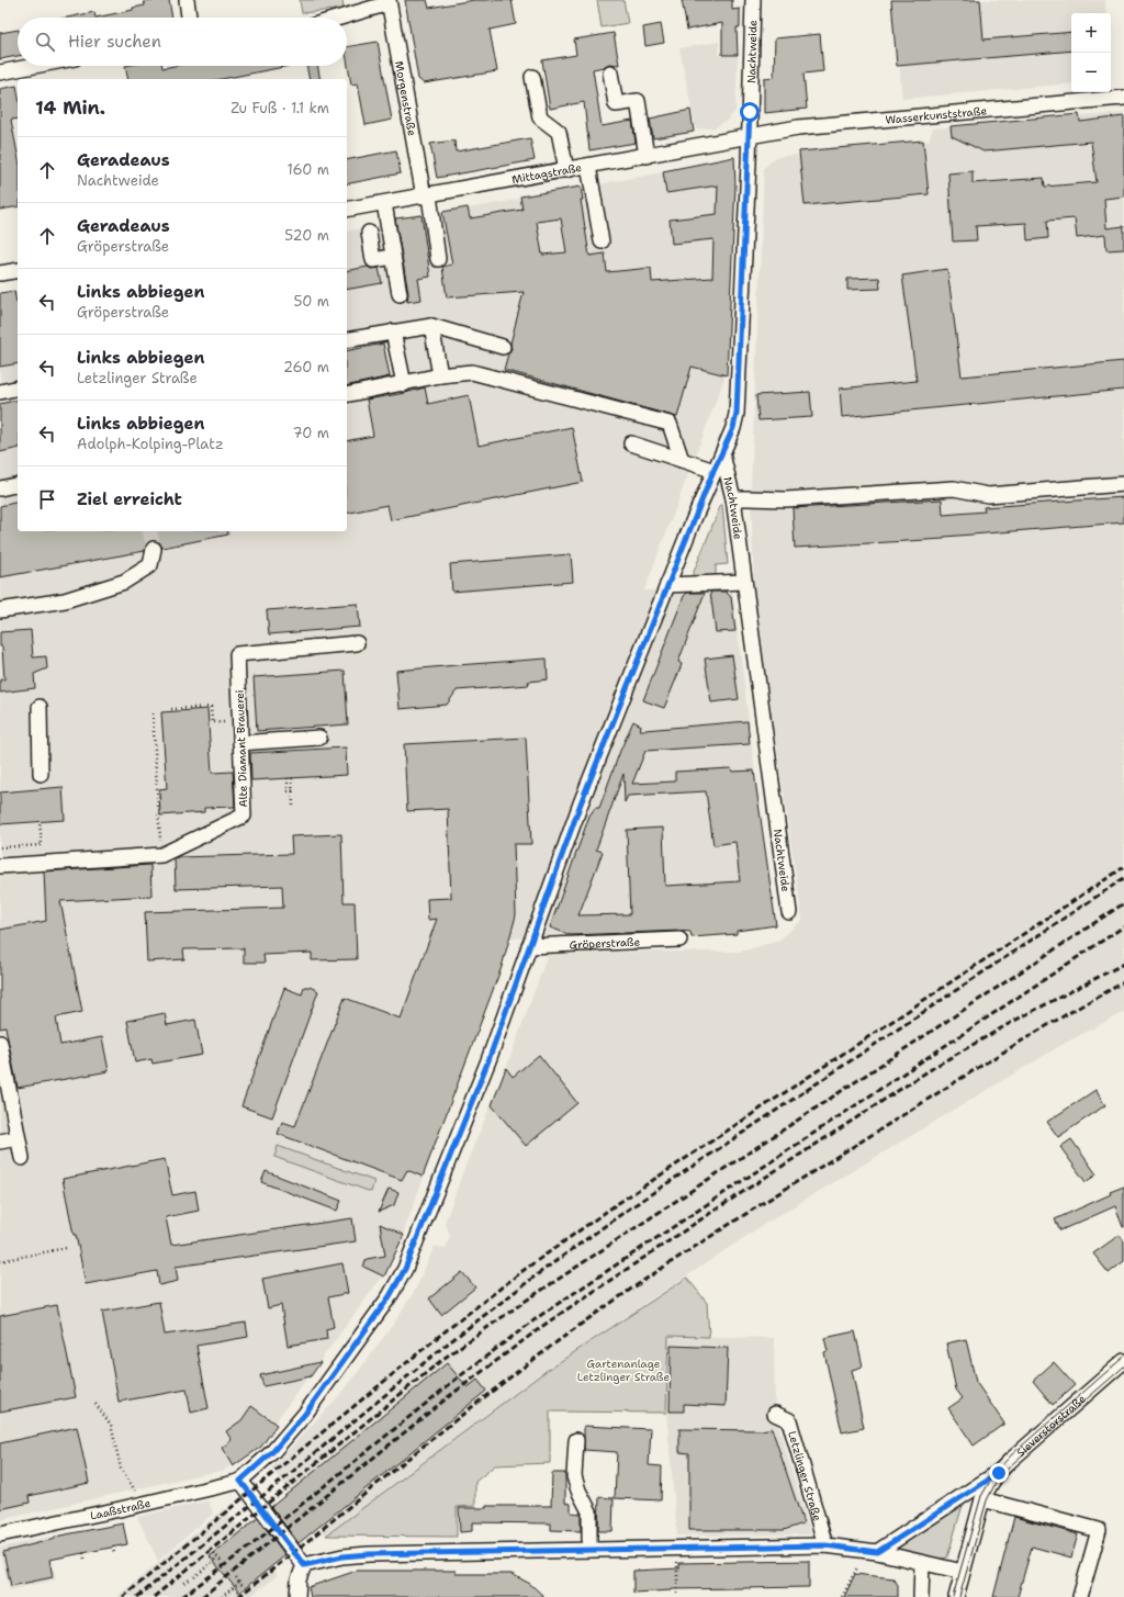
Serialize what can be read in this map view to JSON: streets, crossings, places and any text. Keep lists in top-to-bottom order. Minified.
{"streets":{"street":["Nachtweide","Morgenstraße","Wasserkunststraße","Mittagstraße","Alte Diamant Brauerei","Gröperstraße","Sieverstorstraße","Letzlinger Straße","Laaßstraße"]},"crossings":[["Nachtweide","Wasserkunststraße"],["Nachtweide","Mittagstraße"],["Morgenstraße","Mittagstraße"],["Wasserkunststraße","Mittagstraße"]],"parks":["Gartenanlage Letzlinger Straße"],"page":{"map_buttons":["+","−"],"search":"Hier suchen","heading":["14 Min.","Zu Fuß · 1.1 km"],"list":[["Geradeaus","Nachtweide","160 m"],["Geradeaus","Gröperstraße","520 m"],["Links abbiegen","Gröperstraße","50 m"],["Links abbiegen","Letzlinger Straße","260 m"],["Links abbiegen","Adolph-Kolping-Platz","70 m"],"Ziel erreicht"]}}
